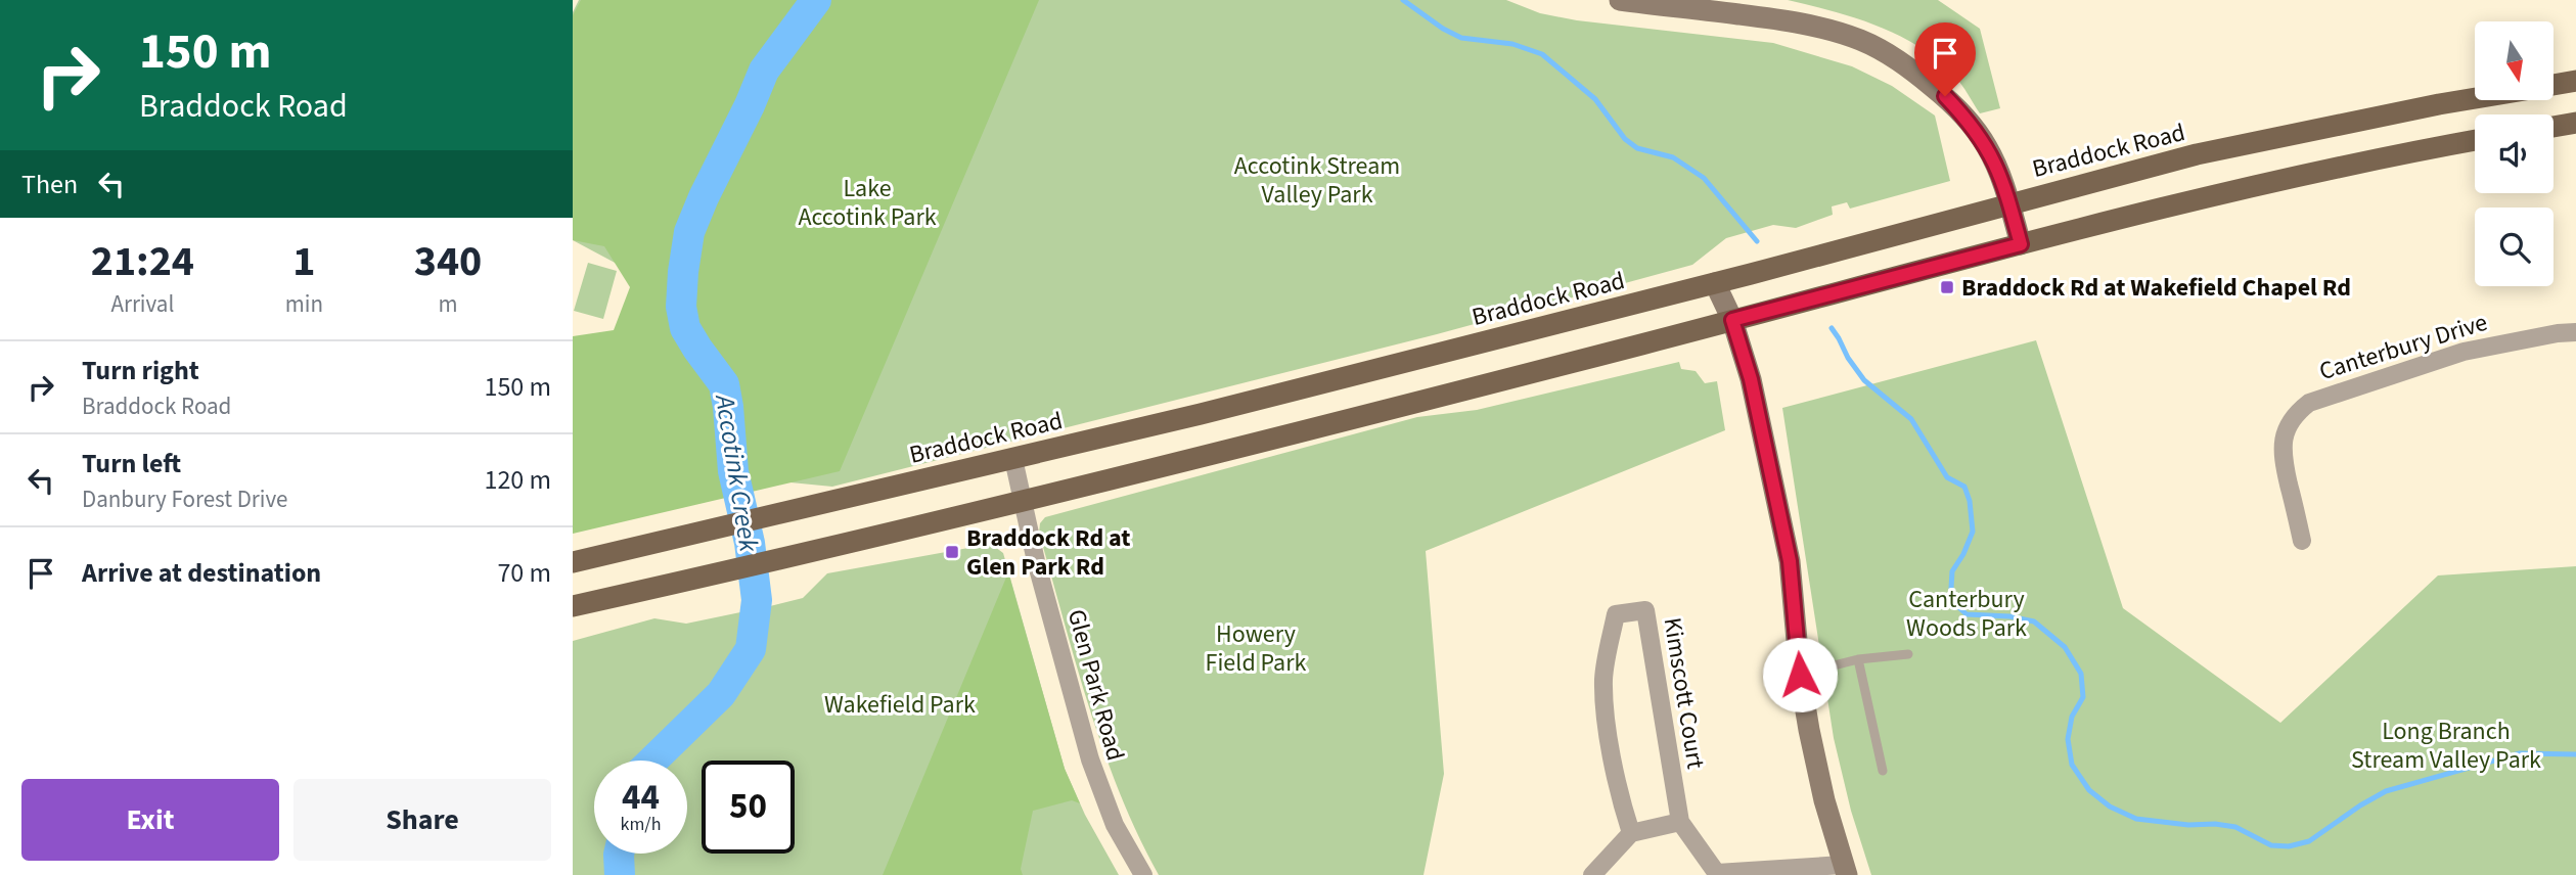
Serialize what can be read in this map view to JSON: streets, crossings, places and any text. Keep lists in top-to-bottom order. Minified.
{"streets":{"main road":["Braddock Road"],"street":["Canterbury Drive","Glen Park Road","Kimscott Court"]},"crossings":[["Braddock Road","Glen Park Road"]],"water":["Accotink Creek"],"parks":["Accotink Stream Valley Park","Lake Accotink Park","Canterbury Woods Park","Howery Field Park","Wakefield Park","Long Branch Stream Valley Park"],"places":{"transit":["Braddock Rd at Wakefield Chapel Rd","Braddock Rd at Glen Park Rd"]},"north":"bottom","page":{"turn":["150 m","Braddock Road"],"then":"Then","eta":["21:24","Arrival","1","min","340","m"],"list":[{"name":"Turn right","note":"Braddock Road","value":"150 m"},{"name":"Turn left","note":"Danbury Forest Drive","value":"120 m"},{"name":"Arrive at destination","value":"70 m"}],"speed":"44 km/h","limit":"50","buttons":["Exit","Share"]}}
